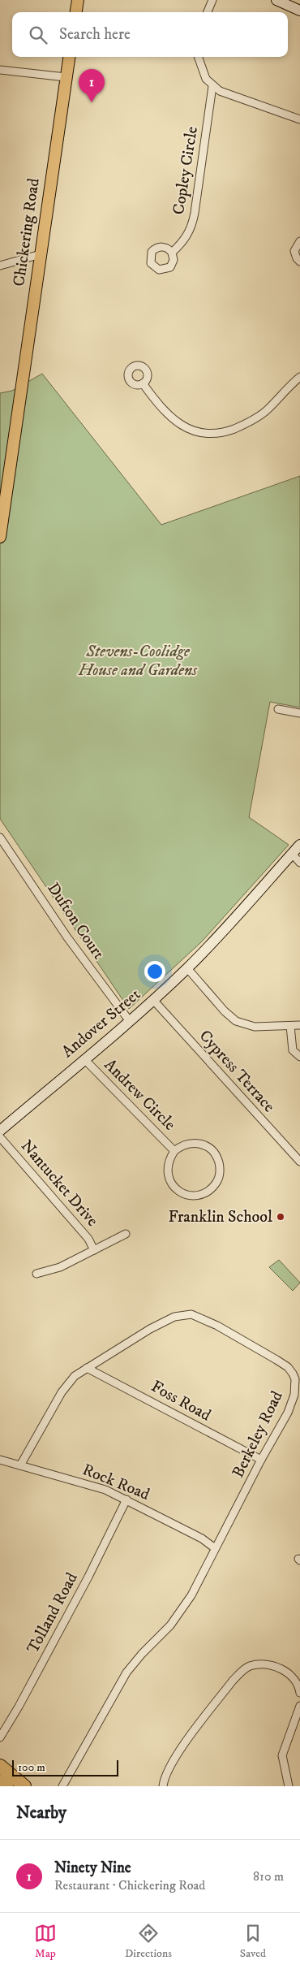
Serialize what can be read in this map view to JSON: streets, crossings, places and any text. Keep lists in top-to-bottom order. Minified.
{"streets":{"main road":["Chickering Road","Andover Street"],"street":["Copley Circle","Dufton Court","Cypress Terrace","Andrew Circle","Nantucket Drive","Foss Road","Berkeley Road","Rock Road","Tolland Road"]},"crossings":[["Dufton Court","Andover Street"],["Andover Street","Cypress Terrace"],["Andover Street","Andrew Circle"],["Foss Road","Berkeley Road"],["Berkeley Road","Rock Road"],["Rock Road","Tolland Road"]],"parks":["Stevens-Coolidge House and Gardens"],"places":["Franklin School"],"scale_bar":"100 m","page":{"search":"Search here","pins":"1","scale":"100 m","heading":"Nearby","list":[{"mark":"1","name":"Ninety Nine","note":"Restaurant · Chickering Road","value":"810 m"}],"nav":["Map","Directions","Saved"]}}
